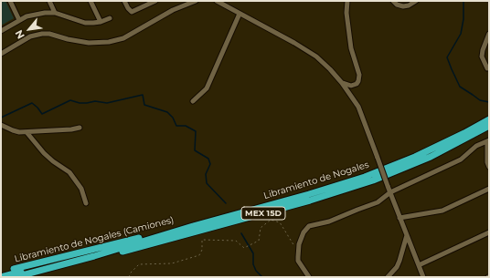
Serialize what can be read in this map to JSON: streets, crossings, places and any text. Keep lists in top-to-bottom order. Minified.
{"streets":{"highway":["Libramiento de Nogales","MEX 15D","Libramiento de Nogales (Camiones)"]},"crossings":[["Libramiento de Nogales","MEX 15D"],["Libramiento de Nogales","Libramiento de Nogales (Camiones)"],["MEX 15D","Libramiento de Nogales (Camiones)"]],"north":"bottom left"}
